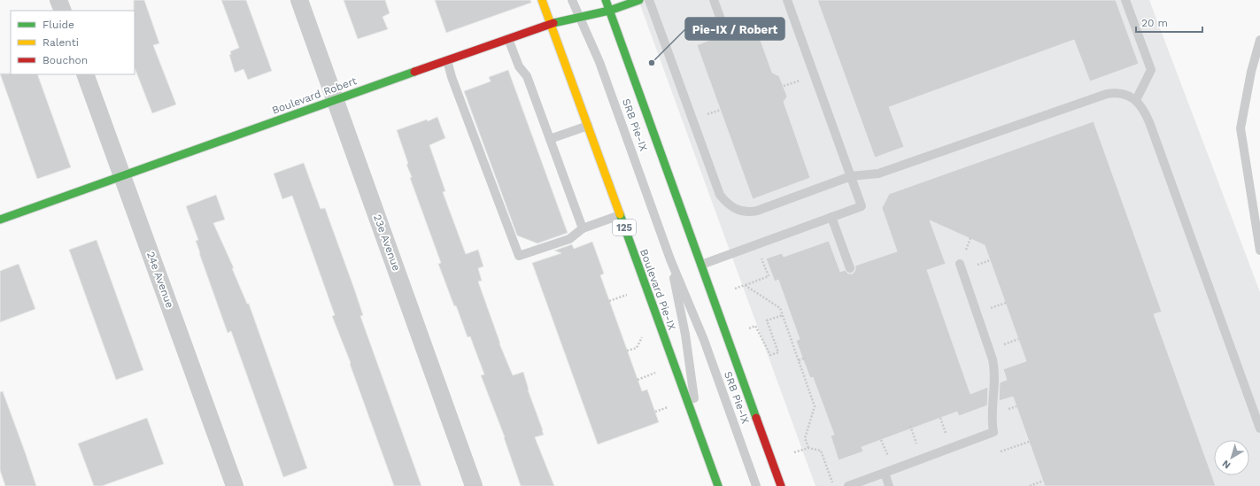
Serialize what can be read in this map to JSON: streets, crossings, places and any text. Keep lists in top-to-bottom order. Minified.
{"streets":{"main road":["Boulevard Robert","125","Boulevard Pie-IX"],"street":["23e Avenue","24e Avenue"],"lane":["SRB Pie-IX"]},"crossings":[["Boulevard Robert","SRB Pie-IX"],["Boulevard Robert","23e Avenue"],["Boulevard Robert","24e Avenue"],["Boulevard Robert","Boulevard Pie-IX"],["SRB Pie-IX","Boulevard Pie-IX"]],"places":["Pie-IX / Robert"],"legend":["Fluide","Ralenti","Bouchon"],"scale_bar":"20 m","north":"bottom left"}
